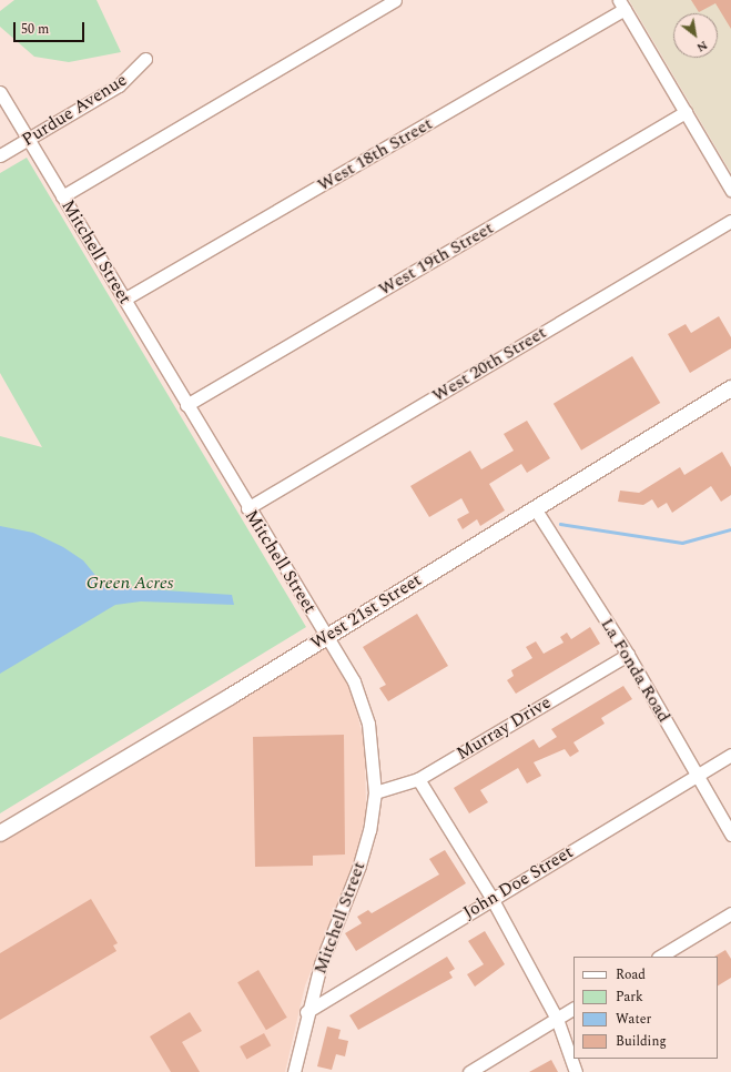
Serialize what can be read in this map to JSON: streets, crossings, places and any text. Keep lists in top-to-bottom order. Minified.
{"streets":{"main road":["West 21st Street"],"street":["Purdue Avenue","West 18th Street","Mitchell Street","West 19th Street","West 20th Street","La Fonda Road","Murray Drive","John Doe Street"]},"crossings":[["Purdue Avenue","Mitchell Street"],["West 18th Street","Mitchell Street"],["Mitchell Street","West 19th Street"],["Mitchell Street","West 20th Street"],["Mitchell Street","West 21st Street"],["Mitchell Street","Murray Drive"],["Mitchell Street","John Doe Street"],["West 21st Street","La Fonda Road"],["La Fonda Road","Murray Drive"],["La Fonda Road","John Doe Street"]],"parks":["Green Acres"],"legend":["Road","Park","Water","Building"],"scale_bar":"50 m","north":"bottom right"}
